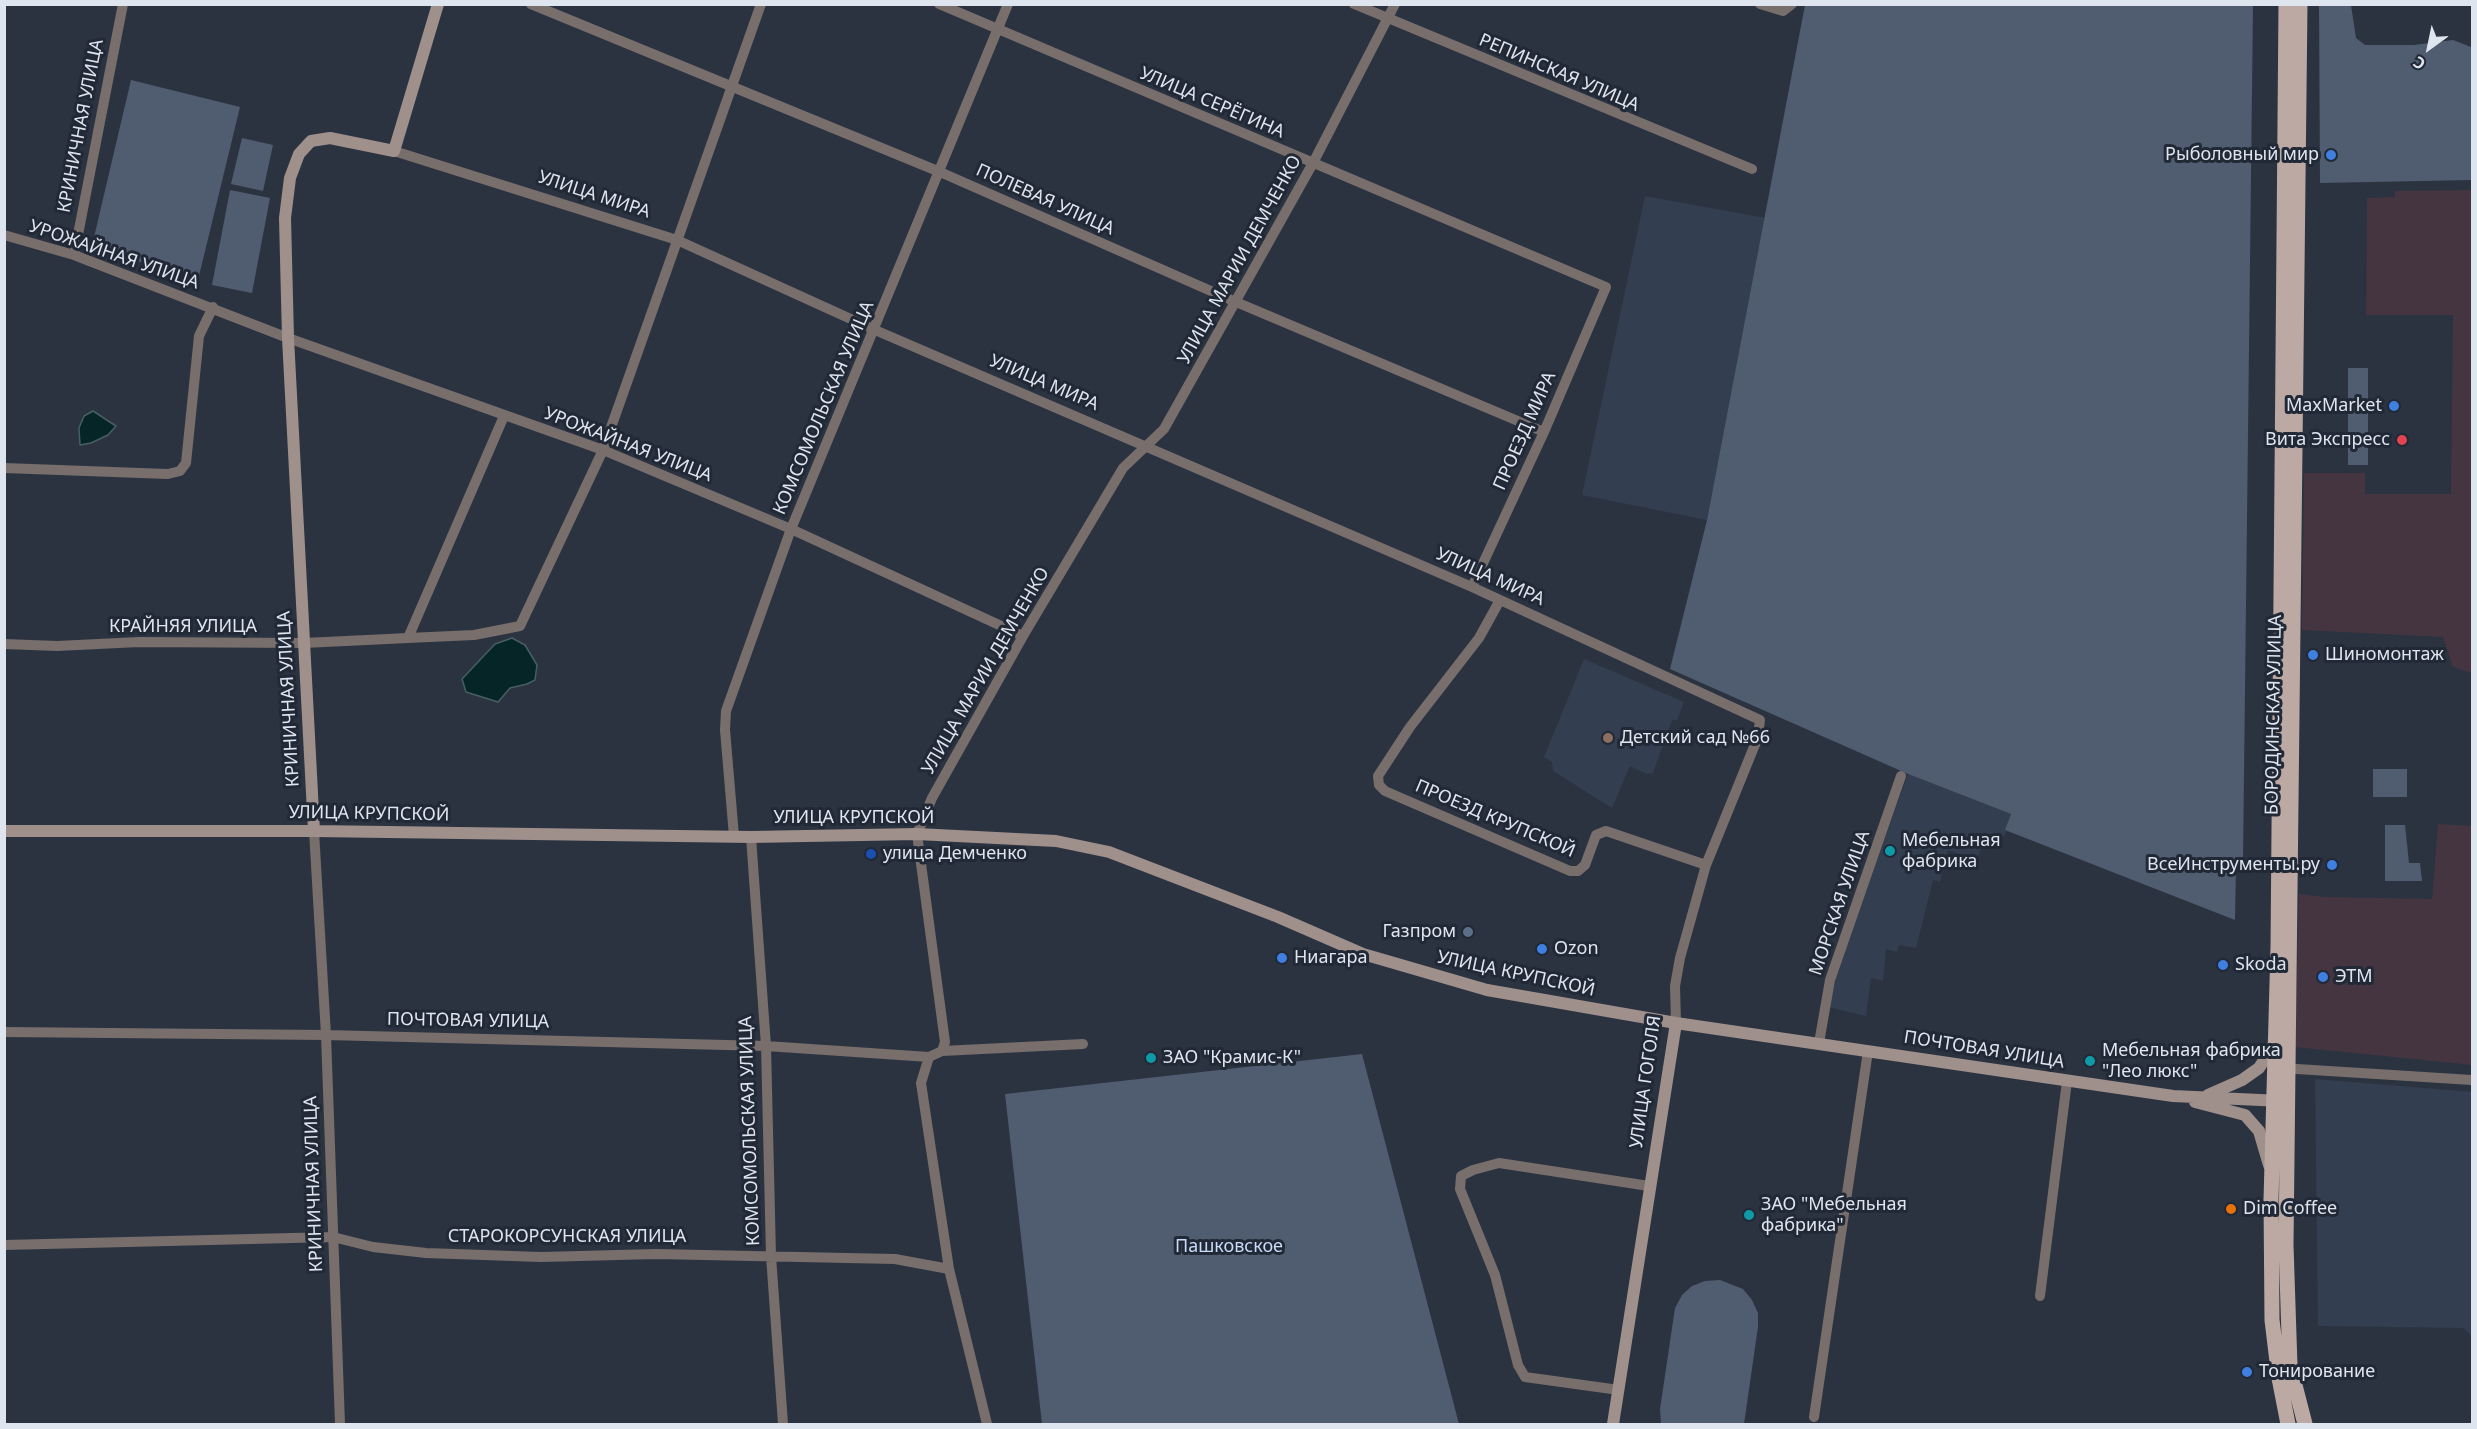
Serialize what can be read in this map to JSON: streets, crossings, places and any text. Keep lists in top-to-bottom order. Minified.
{"streets":{"main road":["БОРОДИНСКАЯ УЛИЦА"],"street":["РЕПИНСКАЯ УЛИЦА","УЛИЦА СЕРЁГИНА","КРИНИЧНАЯ УЛИЦА","УЛИЦА МИРА","ПОЛЕВАЯ УЛИЦА","УРОЖАЙНАЯ УЛИЦА","УЛИЦА МАРИИ ДЕМЧЕНКО","КОМСОМОЛЬСКАЯ УЛИЦА","ПРОЕЗД МИРА","КРАЙНЯЯ УЛИЦА","УЛИЦА КРУПСКОЙ","ПРОЕЗД КРУПСКОЙ","МОРСКАЯ УЛИЦА","ПОЧТОВАЯ УЛИЦА","УЛИЦА ГОГОЛЯ","СТАРОКОРСУНСКАЯ УЛИЦА"]},"crossings":[["РЕПИНСКАЯ УЛИЦА","УЛИЦА МАРИИ ДЕМЧЕНКО"],["УЛИЦА СЕРЁГИНА","УЛИЦА МАРИИ ДЕМЧЕНКО"],["УЛИЦА СЕРЁГИНА","КОМСОМОЛЬСКАЯ УЛИЦА"],["УЛИЦА СЕРЁГИНА","ПРОЕЗД МИРА"],["КРИНИЧНАЯ УЛИЦА","УЛИЦА МИРА"],["КРИНИЧНАЯ УЛИЦА","УРОЖАЙНАЯ УЛИЦА"],["КРИНИЧНАЯ УЛИЦА","КРАЙНЯЯ УЛИЦА"],["КРИНИЧНАЯ УЛИЦА","УЛИЦА КРУПСКОЙ"],["КРИНИЧНАЯ УЛИЦА","ПОЧТОВАЯ УЛИЦА"],["КРИНИЧНАЯ УЛИЦА","СТАРОКОРСУНСКАЯ УЛИЦА"],["УЛИЦА МИРА","УЛИЦА МАРИИ ДЕМЧЕНКО"],["УЛИЦА МИРА","КОМСОМОЛЬСКАЯ УЛИЦА"],["УЛИЦА МИРА","ПРОЕЗД МИРА"],["УЛИЦА МИРА","ПРОЕЗД КРУПСКОЙ"],["УЛИЦА МИРА","УЛИЦА ГОГОЛЯ"],["ПОЛЕВАЯ УЛИЦА","УЛИЦА МАРИИ ДЕМЧЕНКО"],["ПОЛЕВАЯ УЛИЦА","КОМСОМОЛЬСКАЯ УЛИЦА"],["ПОЛЕВАЯ УЛИЦА","ПРОЕЗД МИРА"],["УРОЖАЙНАЯ УЛИЦА","УЛИЦА МАРИИ ДЕМЧЕНКО"],["УРОЖАЙНАЯ УЛИЦА","КОМСОМОЛЬСКАЯ УЛИЦА"],["УРОЖАЙНАЯ УЛИЦА","КРАЙНЯЯ УЛИЦА"],["УЛИЦА МАРИИ ДЕМЧЕНКО","УЛИЦА КРУПСКОЙ"],["КОМСОМОЛЬСКАЯ УЛИЦА","УЛИЦА КРУПСКОЙ"],["КОМСОМОЛЬСКАЯ УЛИЦА","ПОЧТОВАЯ УЛИЦА"],["КОМСОМОЛЬСКАЯ УЛИЦА","СТАРОКОРСУНСКАЯ УЛИЦА"],["БОРОДИНСКАЯ УЛИЦА","ПОЧТОВАЯ УЛИЦА"],["УЛИЦА КРУПСКОЙ","ПОЧТОВАЯ УЛИЦА"],["УЛИЦА КРУПСКОЙ","УЛИЦА ГОГОЛЯ"],["ПРОЕЗД КРУПСКОЙ","УЛИЦА ГОГОЛЯ"],["МОРСКАЯ УЛИЦА","ПОЧТОВАЯ УЛИЦА"],["ПОЧТОВАЯ УЛИЦА","УЛИЦА ГОГОЛЯ"]],"parks":["Пашковское"],"places":["Рыболовный мир","MaxMarket","Вита Экспресс","Шиномонтаж","Детский сад №66","Мебельная фабрика","улица Демченко","ВсеИнструменты.ру","Газпром","Ozon","Ниагара","Skoda","ЭТМ","ЗАО \"Крамис-К\"","Мебельная фабрика \"Лео люкс\"","Dim Coffee","ЗАО \"Мебельная фабрика\"","Тонирование"],"north":"bottom left"}
